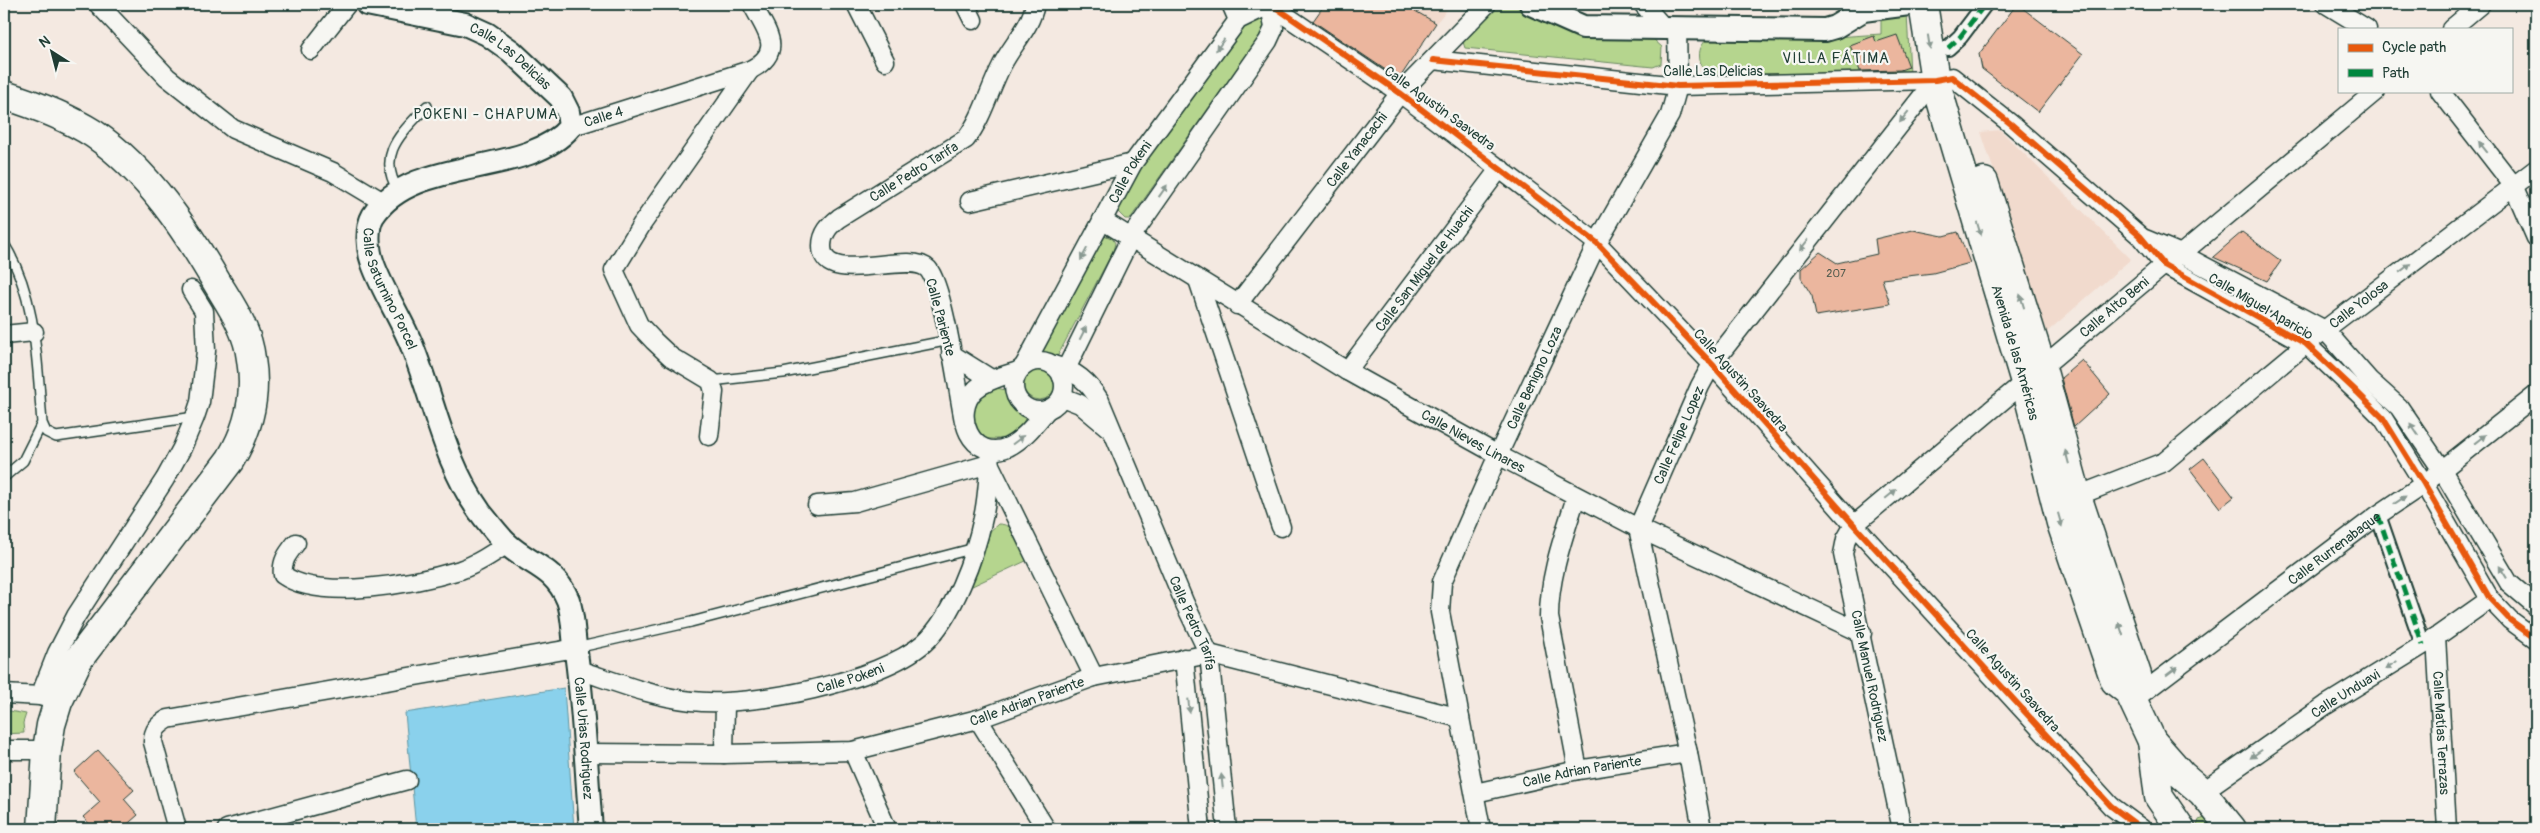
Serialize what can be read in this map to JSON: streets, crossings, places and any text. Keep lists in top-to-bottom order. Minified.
{"streets":{"main road":["Avenida de las Américas"],"street":["Calle Las Delicias","Calle Agustin Saavedra","Calle 4","Calle Yanacachi","Calle Pedro Tarifa","Calle Pokeni","Calle San Miguel de Huachi","Calle Saturnino Porcel","Calle Yolosa","Calle Miguel Aparicio","Calle Alto Beni","Calle Pariente","Calle Benigno Loza","Calle Felipe Lopez","Calle Nieves Linares","Calle Rurrenabaque","Calle Manuel Rodriguez","Calle Unduavi","Calle Adrian Pariente","Calle Matías Terrazas","Calle Urias Rodriguez"]},"crossings":[["Calle Las Delicias","Calle 4"],["Calle Las Delicias","Calle Yanacachi"],["Calle Las Delicias","Calle Miguel Aparicio"],["Calle Las Delicias","Avenida de las Américas"],["Calle Las Delicias","Calle Benigno Loza"],["Calle Las Delicias","Calle Felipe Lopez"],["Calle Agustin Saavedra","Calle Yanacachi"],["Calle Agustin Saavedra","Calle Pokeni"],["Calle Agustin Saavedra","Calle San Miguel de Huachi"],["Calle Agustin Saavedra","Calle Alto Beni"],["Calle Agustin Saavedra","Calle Benigno Loza"],["Calle Agustin Saavedra","Calle Felipe Lopez"],["Calle Agustin Saavedra","Calle Manuel Rodriguez"],["Calle 4","Calle Saturnino Porcel"],["Calle Yanacachi","Calle Nieves Linares"],["Calle Pedro Tarifa","Calle Pokeni"],["Calle Pedro Tarifa","Calle Pariente"],["Calle Pedro Tarifa","Calle Adrian Pariente"],["Calle Pokeni","Calle Saturnino Porcel"],["Calle Pokeni","Calle Pariente"],["Calle Pokeni","Calle Nieves Linares"],["Calle Pokeni","Calle Urias Rodriguez"],["Calle San Miguel de Huachi","Calle Nieves Linares"],["Calle Saturnino Porcel","Calle Urias Rodriguez"],["Calle Yolosa","Calle Miguel Aparicio"],["Calle Yolosa","Avenida de las Américas"],["Calle Miguel Aparicio","Calle Alto Beni"],["Calle Miguel Aparicio","Avenida de las Américas"],["Calle Miguel Aparicio","Calle Felipe Lopez"],["Calle Miguel Aparicio","Calle Rurrenabaque"],["Calle Miguel Aparicio","Calle Unduavi"],["Calle Alto Beni","Avenida de las Américas"],["Calle Alto Beni","Calle Manuel Rodriguez"],["Avenida de las Américas","Calle Felipe Lopez"],["Avenida de las Américas","Calle Rurrenabaque"],["Calle Benigno Loza","Calle Nieves Linares"],["Calle Benigno Loza","Calle Adrian Pariente"],["Calle Felipe Lopez","Calle Nieves Linares"],["Calle Nieves Linares","Calle Manuel Rodriguez"],["Calle Unduavi","Calle Matías Terrazas"],["Calle Adrian Pariente","Calle Urias Rodriguez"]],"one_way":["Calle Yolosa","Calle Felipe Lopez","Calle Rurrenabaque","Calle Unduavi"],"districts":["VILLA FÁTIMA","POKENI - CHAPUMA"],"house_numbers":["207"],"legend":["Cycle path","Path"],"north":"top left"}
